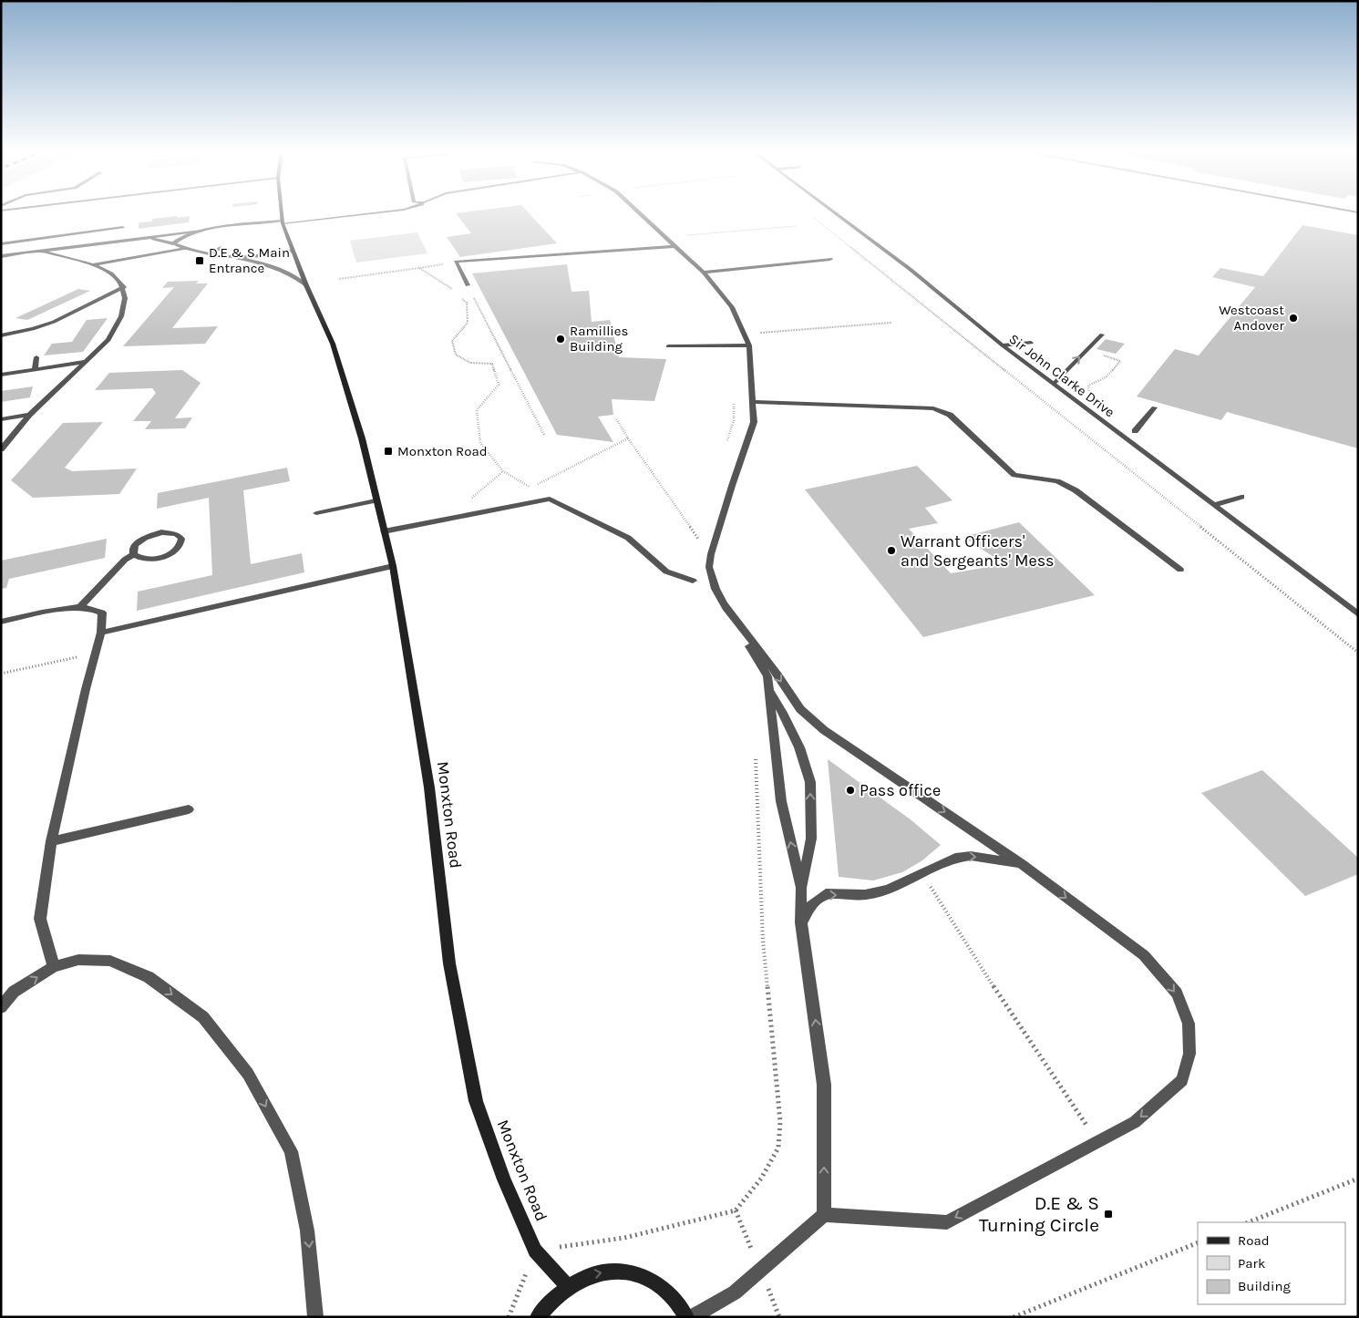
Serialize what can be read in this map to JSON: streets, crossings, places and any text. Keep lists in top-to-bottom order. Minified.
{"streets":{"street":["Sir John Clarke Drive","Monxton Road"]},"places":{"transit":["D.E & S Main Entrance","Monxton Road","D.E & S Turning Circle"],"other":["Westcoast Andover","Ramillies Building","Warrant Officers' and Sergeants' Mess","Pass office"]},"legend":["Road","Park","Building"]}
